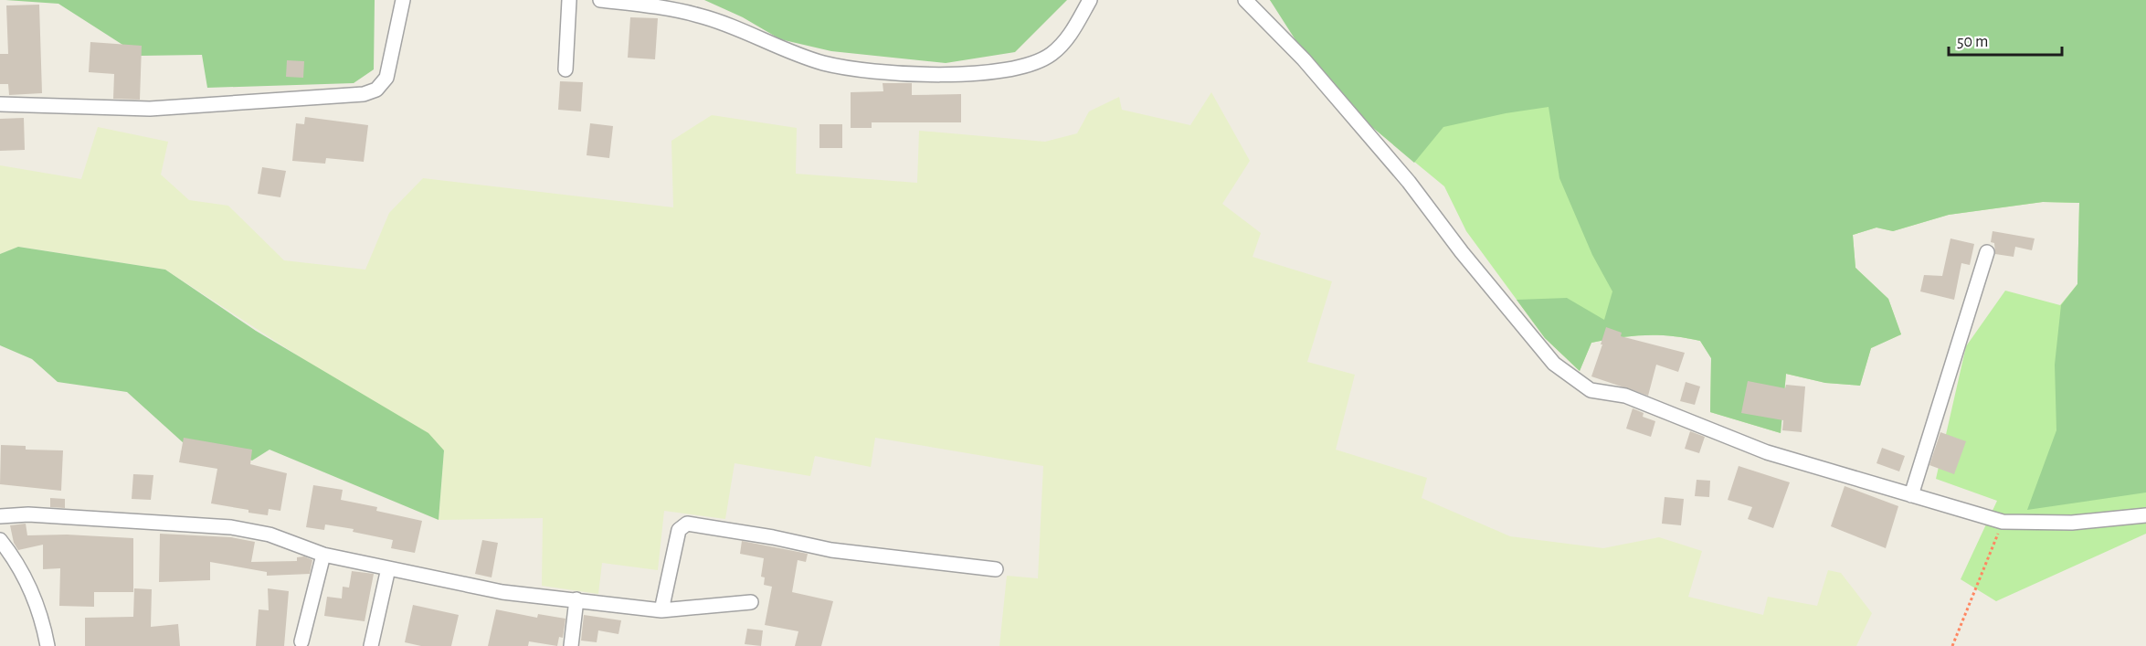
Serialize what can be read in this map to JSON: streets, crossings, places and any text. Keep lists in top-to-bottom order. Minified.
{"scale_bar":"50 m"}
